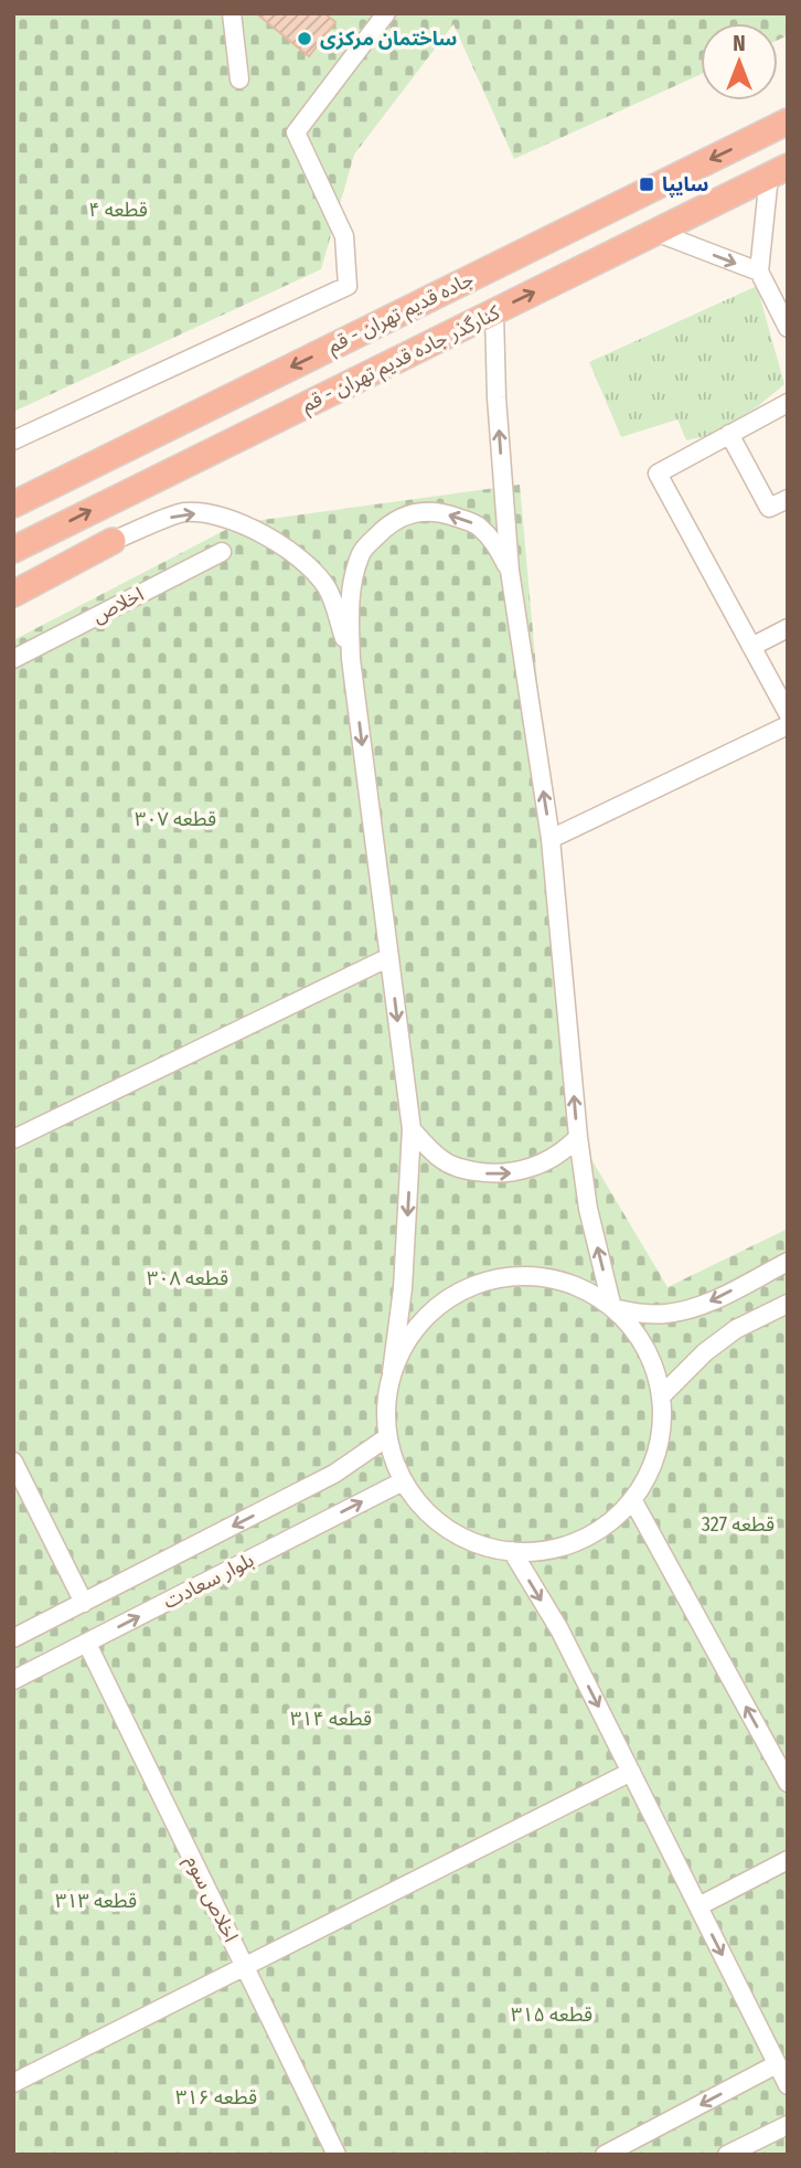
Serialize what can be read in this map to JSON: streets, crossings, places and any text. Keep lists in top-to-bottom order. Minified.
{"streets":{"highway":["جاده قدیم تهران - قم","کنارگذر جاده قدیم تهران - قم"],"street":["اخلاص","بلوار سعادت","اخلاص سوم"]},"crossings":[["بلوار سعادت","اخلاص سوم"]],"one_way":["جاده قدیم تهران - قم","کنارگذر جاده قدیم تهران - قم"],"parks":["قطعه ۴","قطعه ۳۰۷","قطعه ۳۰۸","قطعه 327","قطعه ۳۱۴","قطعه ۳۱۳","قطعه ۳۱۵","قطعه ۳۱۶"],"places":{"other":["ساختمان مرکزی"],"transit":["سایپا"]},"north":"top"}
